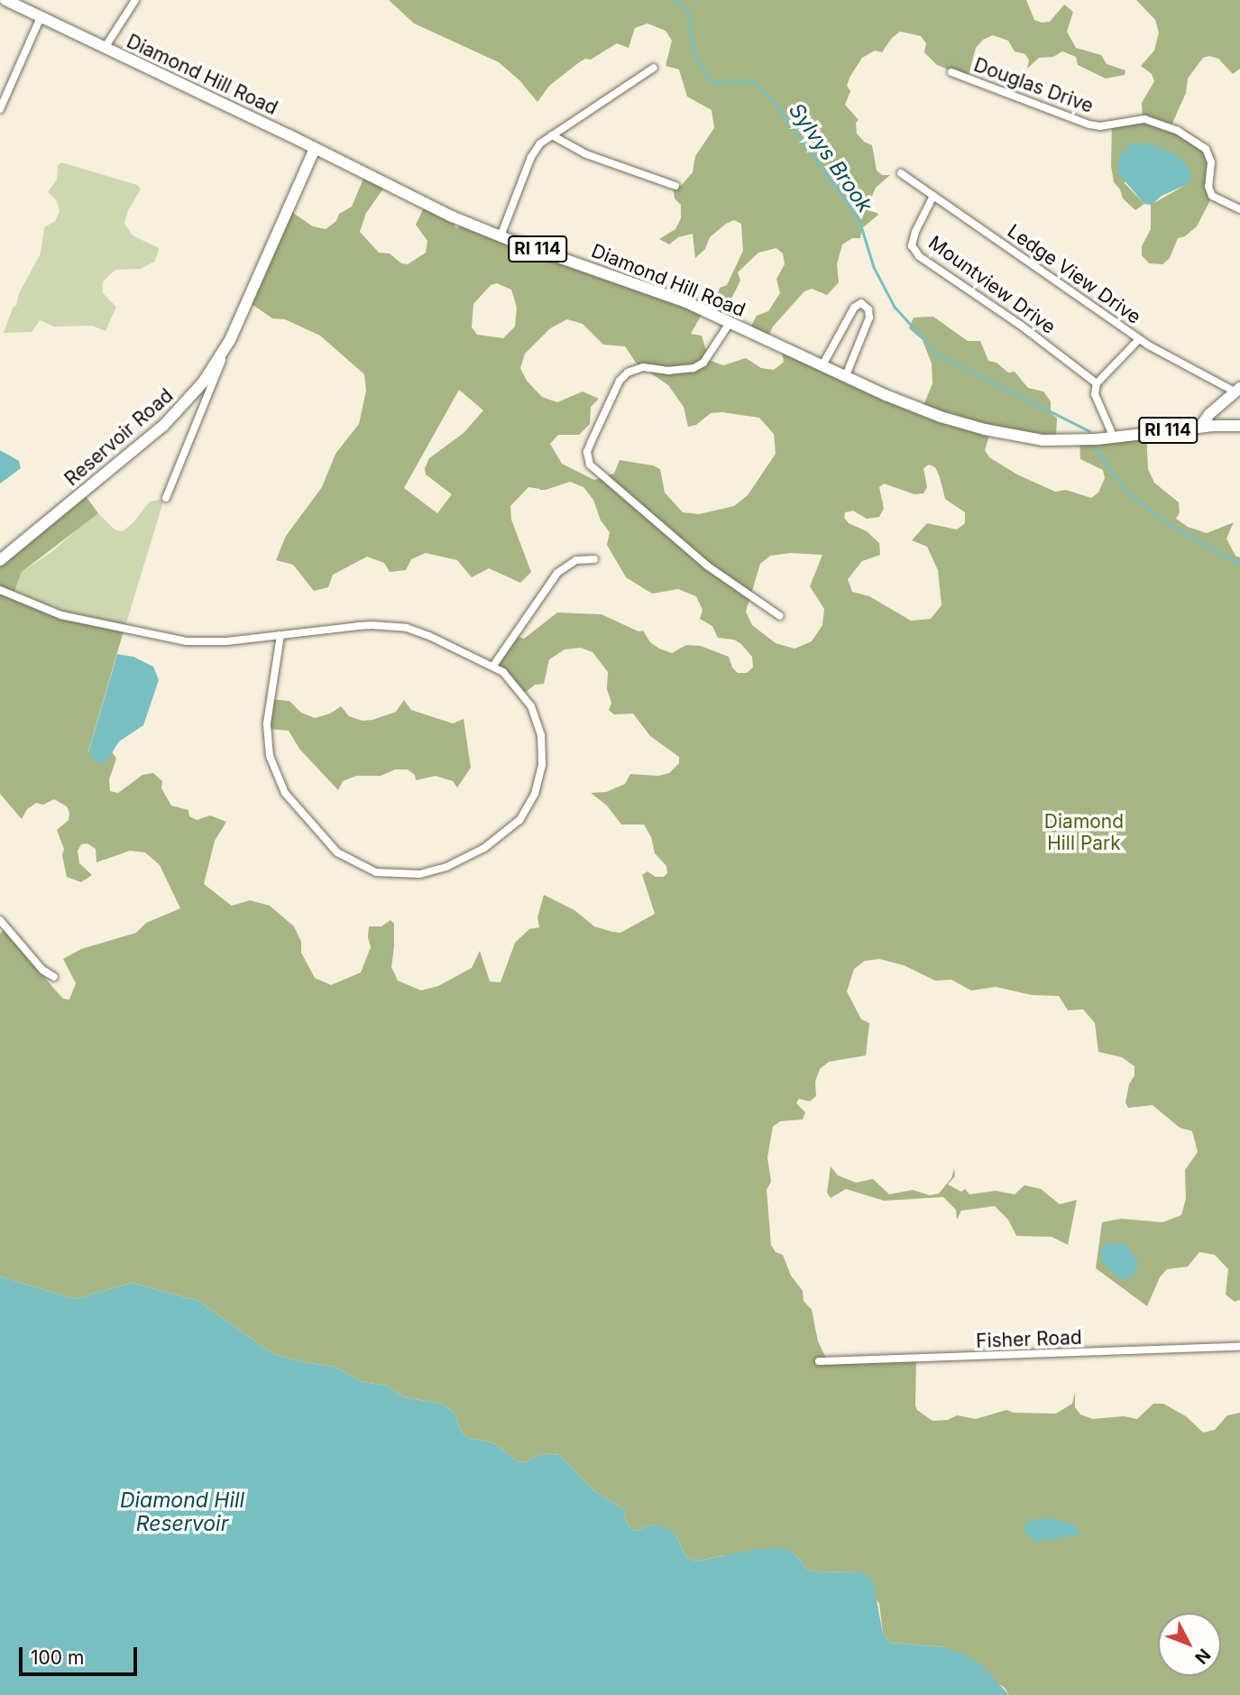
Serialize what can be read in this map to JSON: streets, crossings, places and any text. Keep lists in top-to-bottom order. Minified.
{"streets":{"main road":["Diamond Hill Road","RI 114","Reservoir Road"],"street":["Douglas Drive","Ledge View Drive","Mountview Drive","Fisher Road"]},"crossings":[["Diamond Hill Road","Reservoir Road"],["Ledge View Drive","Mountview Drive"]],"water":["Sylvys Brook","Diamond Hill Reservoir"],"parks":["Diamond Hill Park"],"scale_bar":"100 m","north":"bottom right"}
